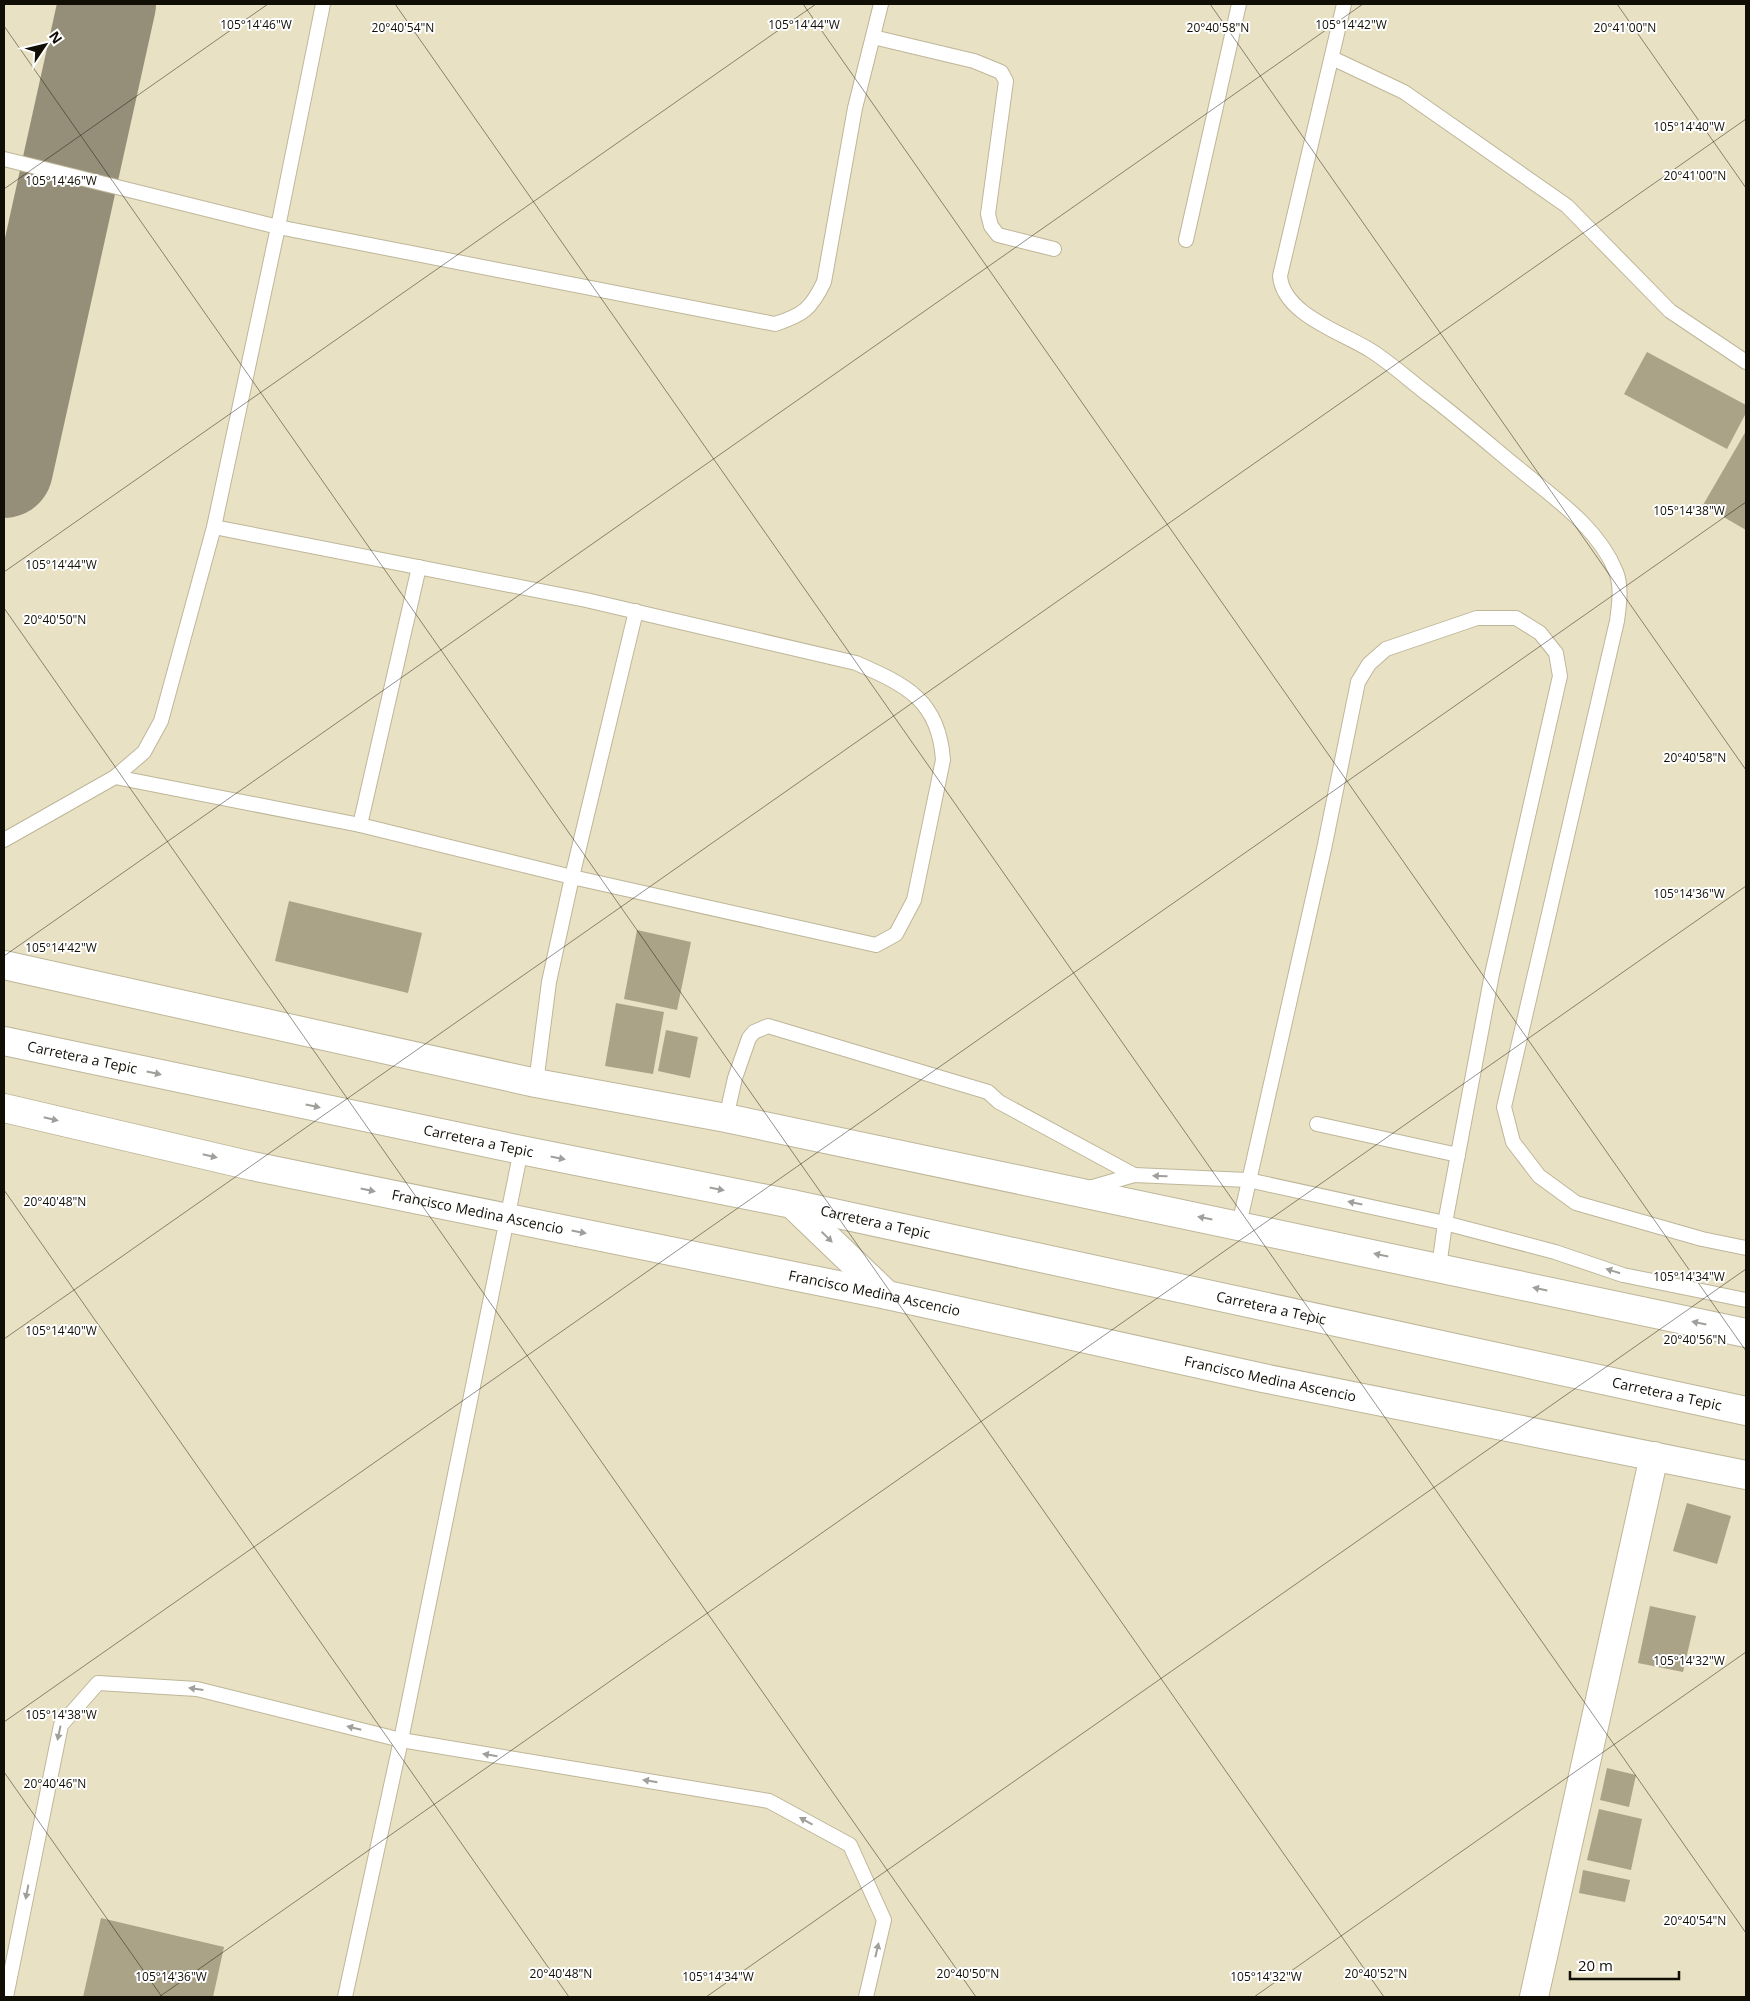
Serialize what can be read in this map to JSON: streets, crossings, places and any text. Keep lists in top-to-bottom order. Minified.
{"streets":{"main road":["Carretera a Tepic","Francisco Medina Ascencio"]},"scale_bar":"20 m","north":"top right","coordinates":["105°14'46\"W","105°14'44\"W","105°14'42\"W","20°40'54\"N","20°40'58\"N","20°41'00\"N","105°14'40\"W","105°14'38\"W","20°40'50\"N","105°14'36\"W","20°40'48\"N","105°14'34\"W","20°40'56\"N","105°14'32\"W","20°40'46\"N","20°40'52\"N"]}
